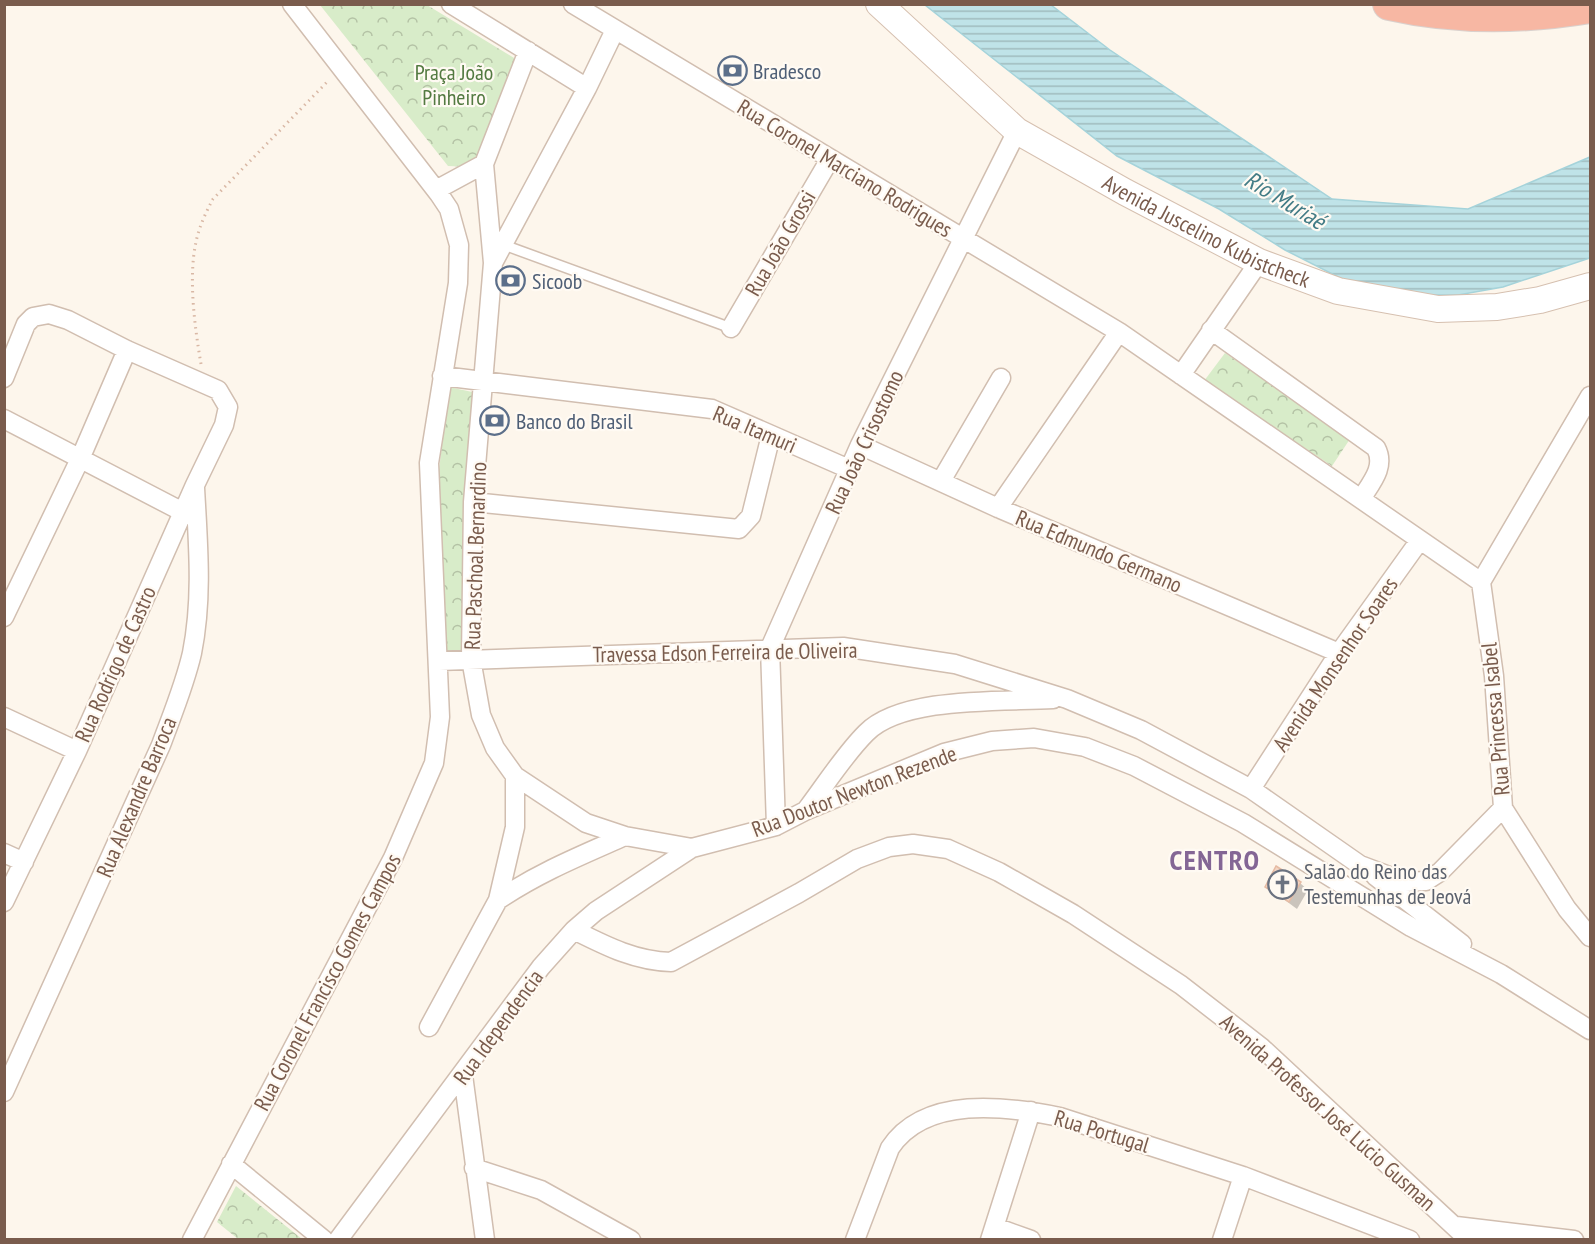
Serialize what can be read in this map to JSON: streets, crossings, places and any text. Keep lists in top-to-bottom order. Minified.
{"streets":{"street":["Rua Coronel Marciano Rodrigues","Avenida Juscelino Kubistcheck","Rua João Grossi","Rua Itamuri","Rua João Crisostomo","Rua Edmundo Germano","Rua Paschoal Bernardino","Travessa Edson Ferreira de Oliveira","Rua Rodrigo de Castro","Avenida Monsenhor Soares","Rua Princessa Isabel","Rua Doutor Newton Rezende","Rua Alexandre Barroca","Rua Coronel Francisco Gomes Campos","Rua Idependencia","Avenida Professor José Lúcio Gusman","Rua Portugal"]},"crossings":[["Rua Coronel Marciano Rodrigues","Rua João Grossi"],["Rua Coronel Marciano Rodrigues","Rua João Crisostomo"],["Rua Coronel Marciano Rodrigues","Rua Paschoal Bernardino"],["Rua Coronel Marciano Rodrigues","Avenida Monsenhor Soares"],["Rua Coronel Marciano Rodrigues","Rua Princessa Isabel"],["Avenida Juscelino Kubistcheck","Rua João Crisostomo"],["Rua Itamuri","Rua João Crisostomo"],["Rua Itamuri","Rua Paschoal Bernardino"],["Rua João Crisostomo","Rua Edmundo Germano"],["Rua João Crisostomo","Travessa Edson Ferreira de Oliveira"],["Rua Edmundo Germano","Avenida Monsenhor Soares"],["Rua Paschoal Bernardino","Travessa Edson Ferreira de Oliveira"],["Rua Paschoal Bernardino","Rua Coronel Francisco Gomes Campos"],["Travessa Edson Ferreira de Oliveira","Avenida Monsenhor Soares"],["Travessa Edson Ferreira de Oliveira","Rua Princessa Isabel"],["Rua Rodrigo de Castro","Rua Alexandre Barroca"],["Rua Doutor Newton Rezende","Rua Idependencia"],["Rua Idependencia","Avenida Professor José Lúcio Gusman"]],"districts":["CENTRO"],"water":["Rio Muriaé"],"parks":["Praça João Pinheiro"],"places":{"bank":["Bradesco","Sicoob","Banco do Brasil"],"church":["Salão do Reino das Testemunhas de Jeová"]}}
